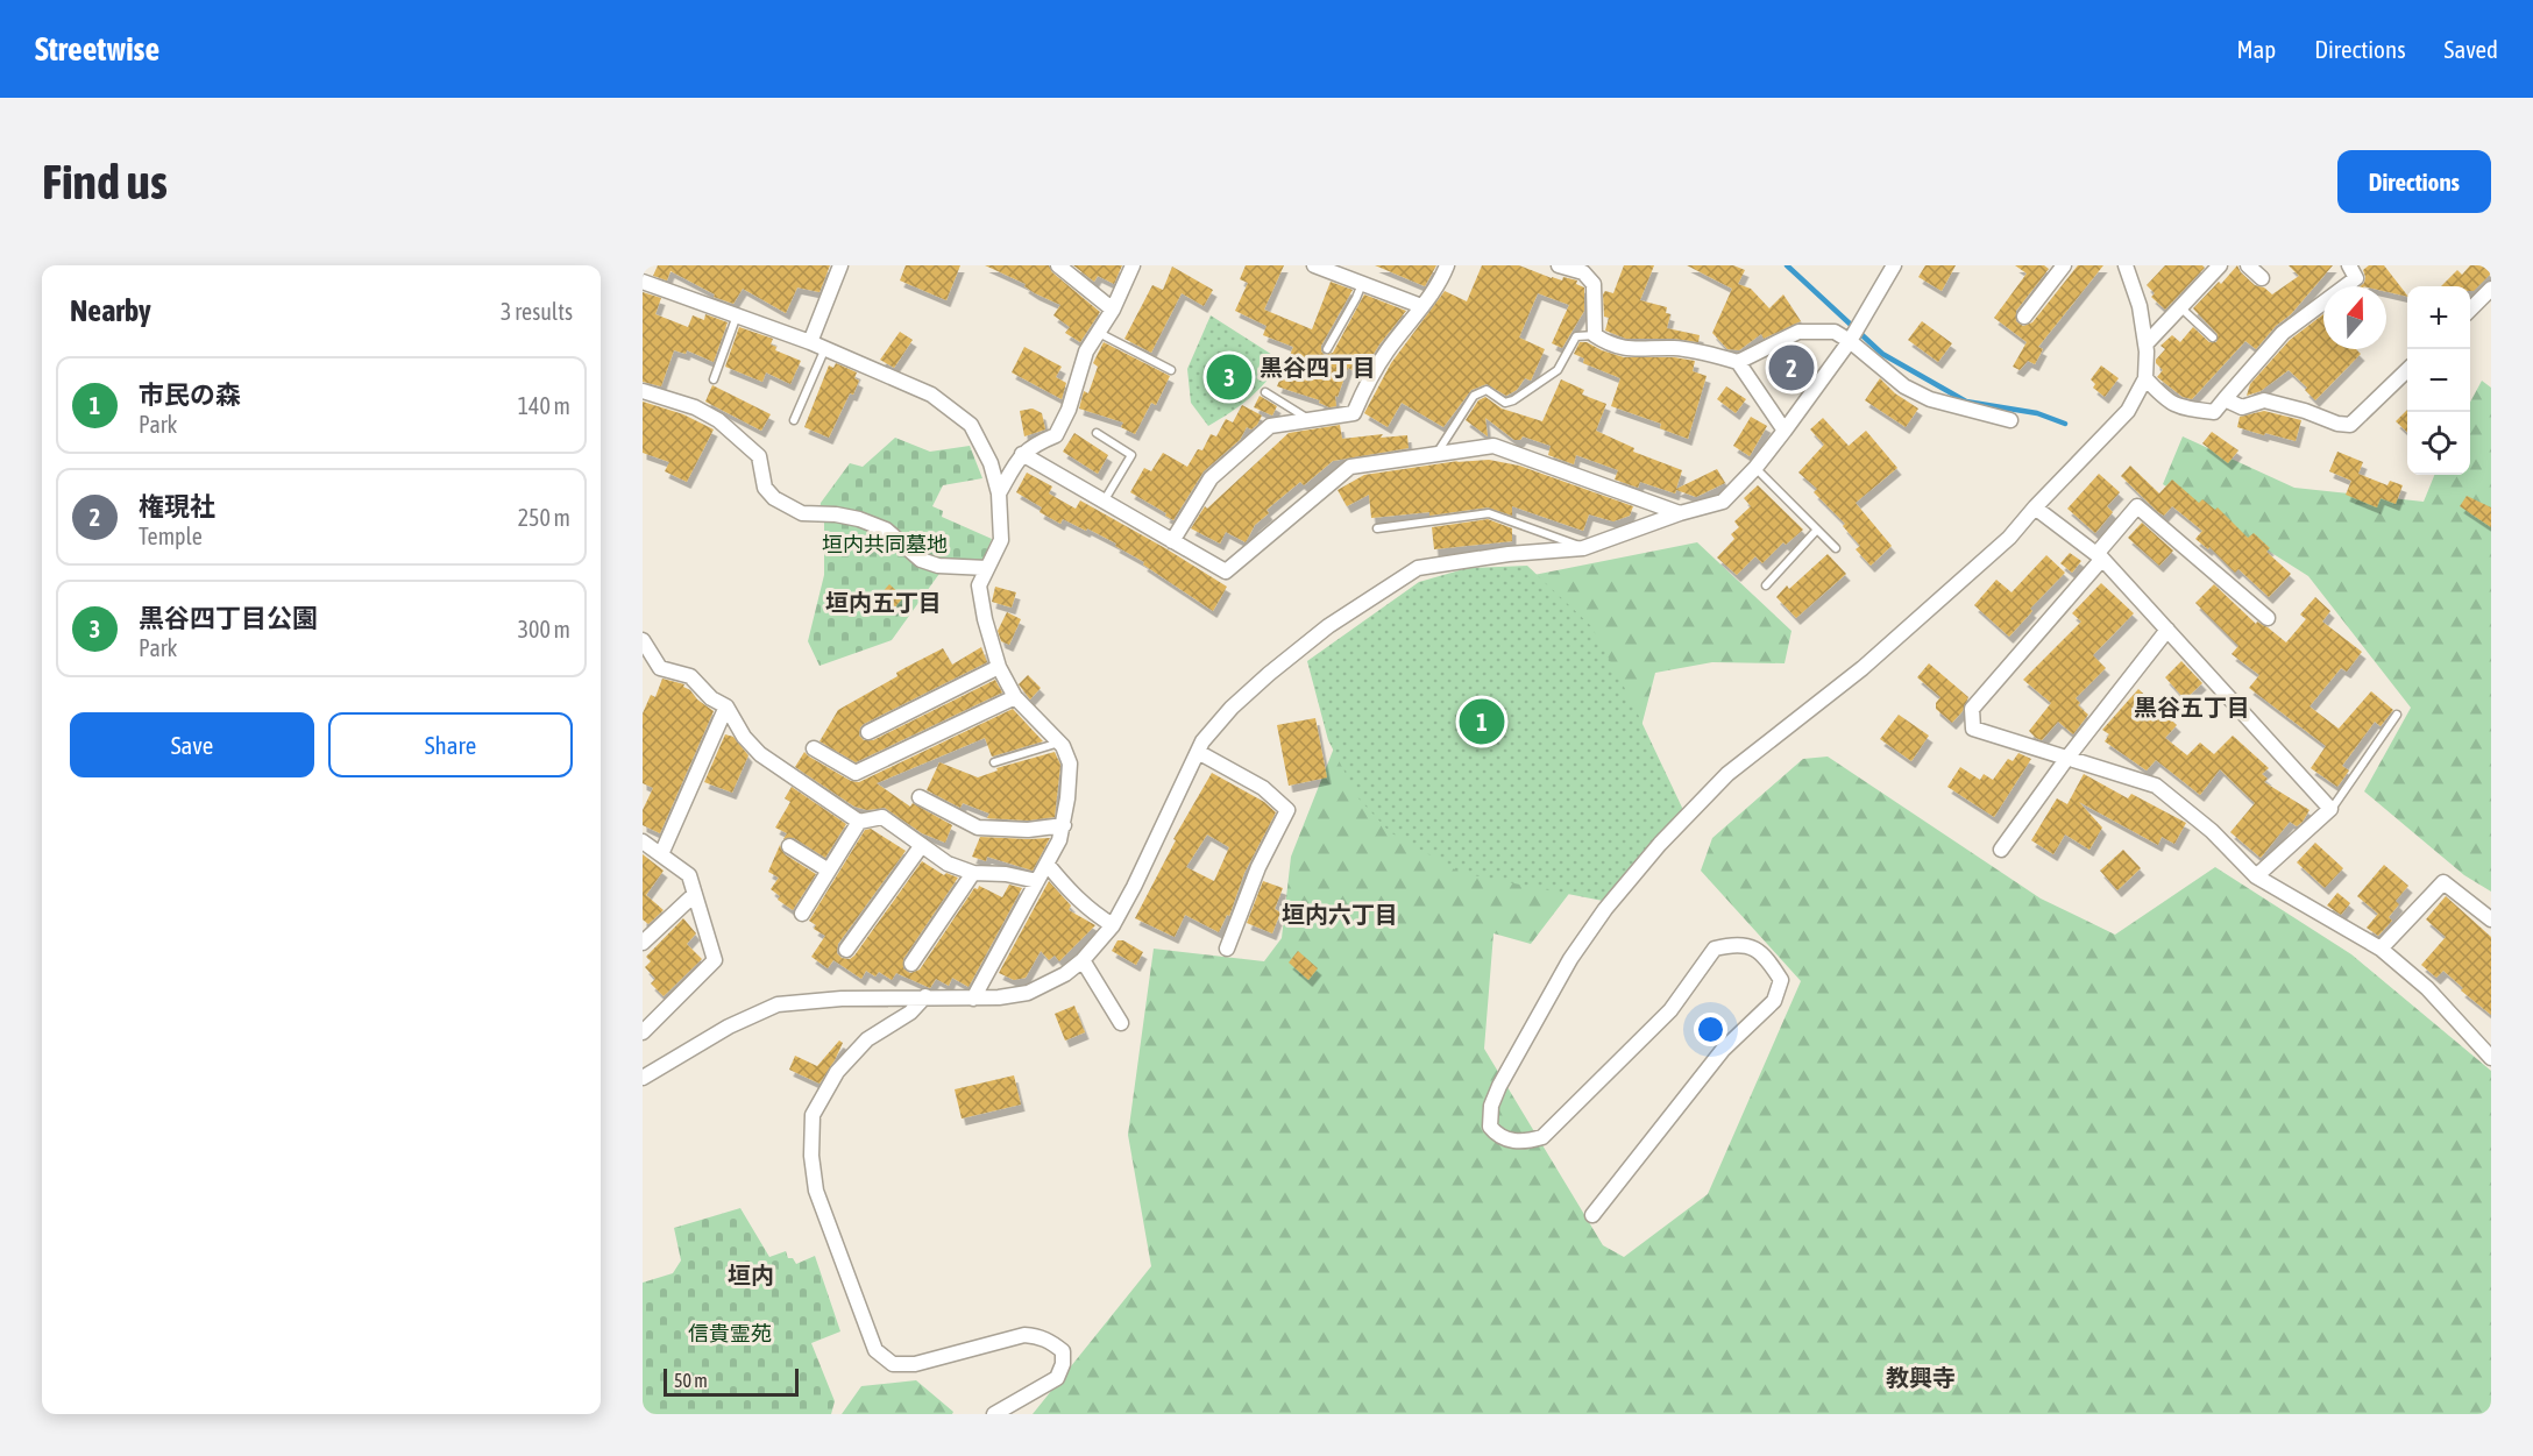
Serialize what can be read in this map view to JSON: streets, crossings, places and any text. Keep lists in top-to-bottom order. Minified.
{"districts":["黒谷四丁目","垣内五丁目","黒谷五丁目","垣内六丁目","垣内","教興寺"],"parks":["垣内共同墓地","信貴霊苑"],"scale_bar":"50 m","north":"top","page":{"header":"Streetwise","nav":["Map","Directions","Saved"],"buttons":["Directions",["Save","Share"]],"title":"Find us","heading":["Nearby","3 results"],"map_buttons":["+","−"],"pins":["2","3","1"],"list":[{"mark":"1","name":"市民の森","note":"Park","value":"140 m"},{"mark":"2","name":"権現社","note":"Temple","value":"250 m"},{"mark":"3","name":"黒谷四丁目公園","note":"Park","value":"300 m"}],"scale":"50 m"}}
